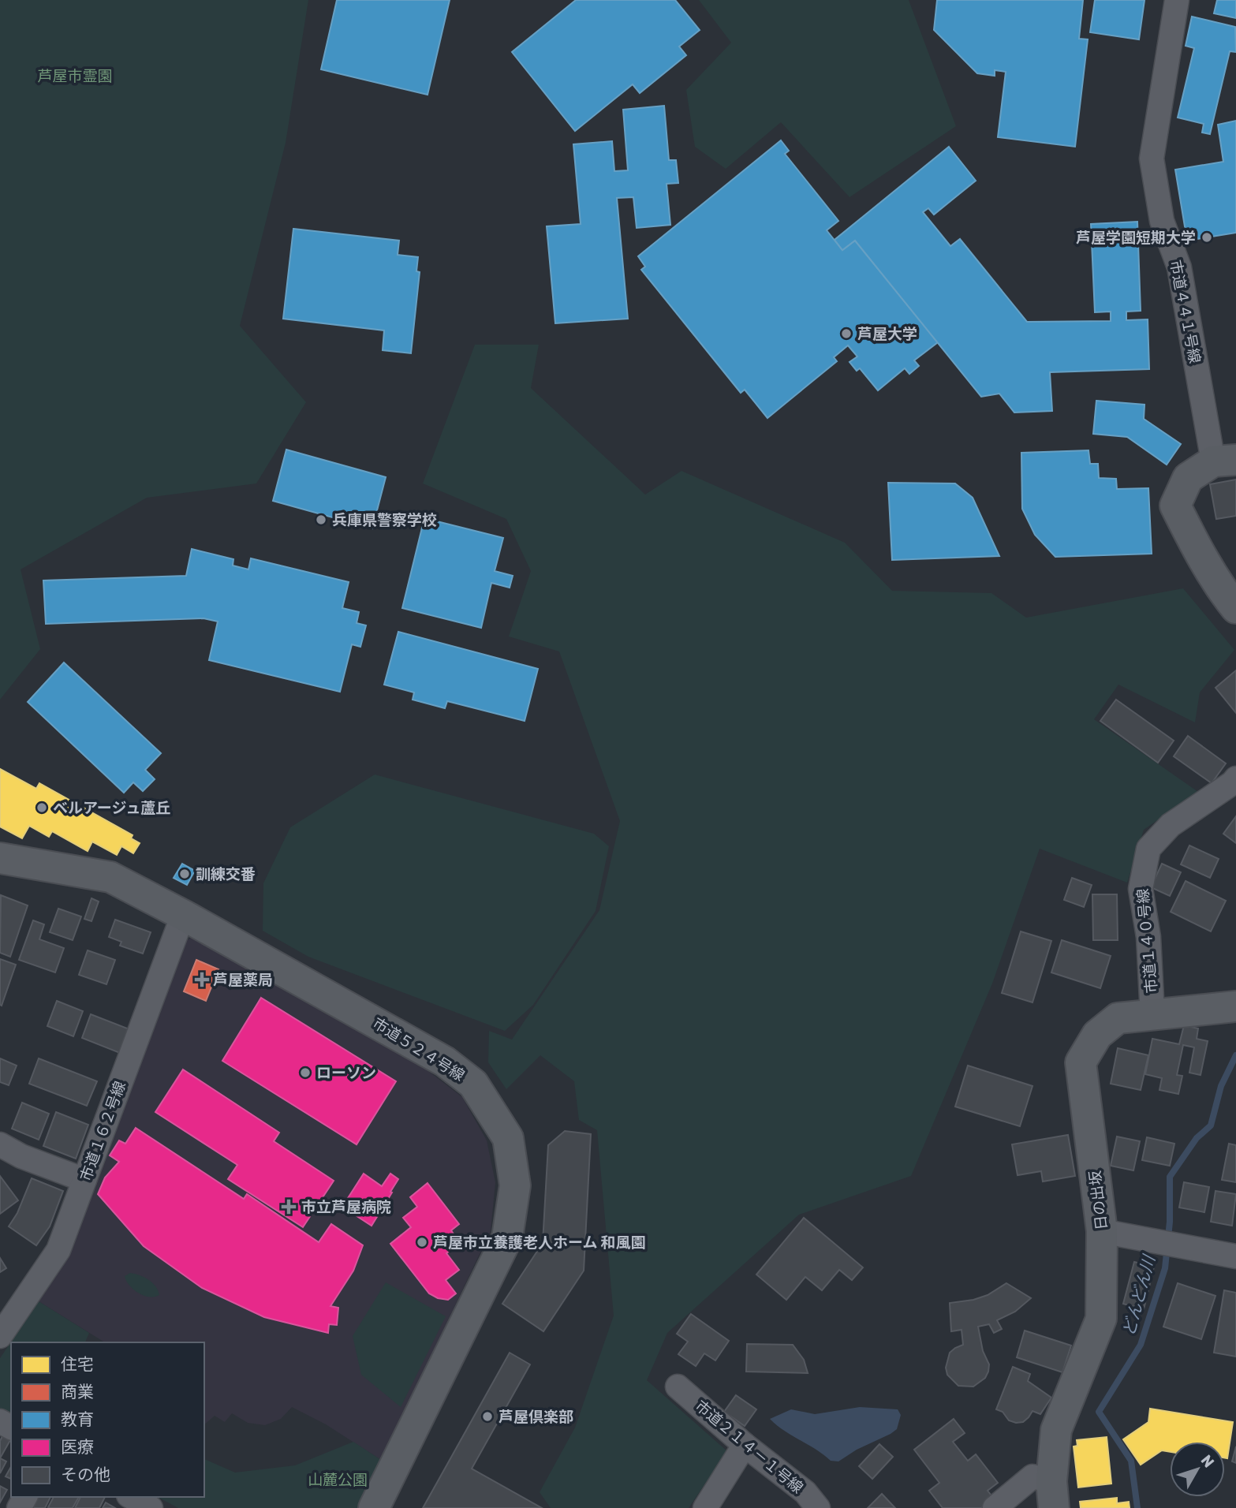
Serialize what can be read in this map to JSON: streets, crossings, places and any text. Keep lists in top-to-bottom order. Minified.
{"streets":{"street":["市道４４１号線","市道１４０号線","市道５２４号線","市道１６２号線","日の出坂","市道２１４－１号線"]},"crossings":[["市道１４０号線","日の出坂"],["市道５２４号線","市道１６２号線"]],"water":["どんどん川"],"parks":["芦屋市霊園","山麓公園"],"places":{"other":["芦屋学園短期大学","芦屋大学","兵庫県警察学校","ベルアージュ蘆丘","訓練交番","ローソン","芦屋市立養護老人ホーム 和風園","芦屋倶楽部"],"health":["芦屋薬局","市立芦屋病院"]},"legend":["住宅","商業","教育","医療","その他"],"north":"top right"}
